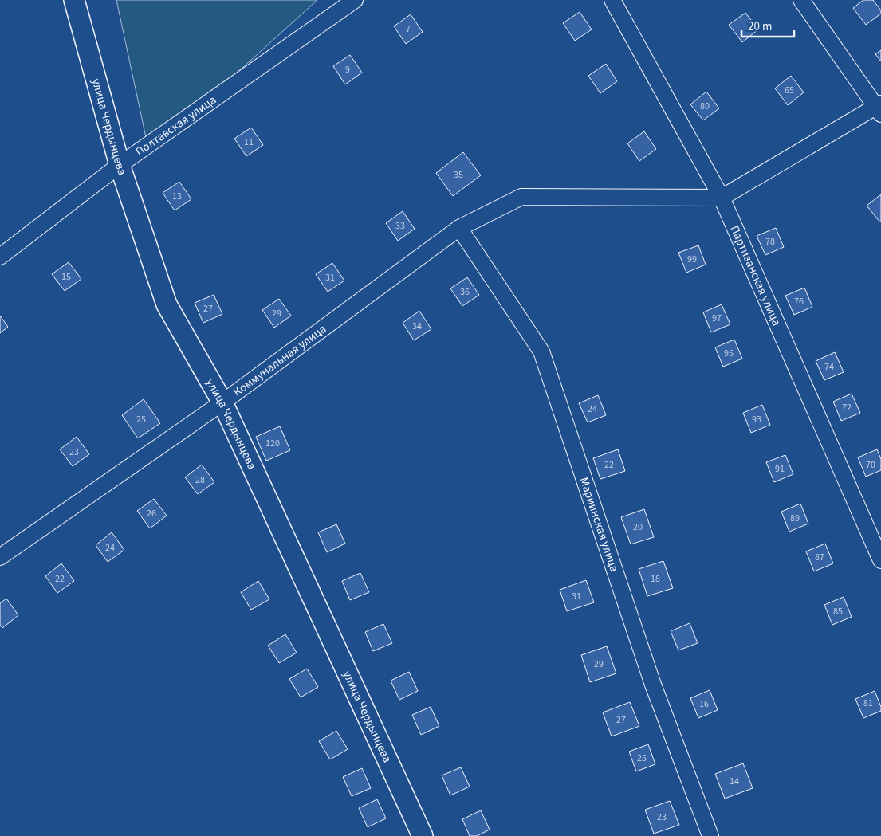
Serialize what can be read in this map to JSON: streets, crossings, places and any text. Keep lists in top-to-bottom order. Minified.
{"streets":{"street":["Полтавская улица","улица Чердынцева","Партизанская улица","Коммунальная улица","Мариинская улица"]},"crossings":[["Полтавская улица","улица Чердынцева"],["улица Чердынцева","Коммунальная улица"],["Партизанская улица","Коммунальная улица"],["Коммунальная улица","Мариинская улица"]],"house_numbers":["7","9","65","80","11","35","13","33","78","99","15","31","36","76","27","29","97","34","95","74","72","24","25","93","120","23","22","70","91","28","26","89","20","24","87","22","18","31","85","29","81","16","27","25","14","23"],"scale_bar":"20 m"}
